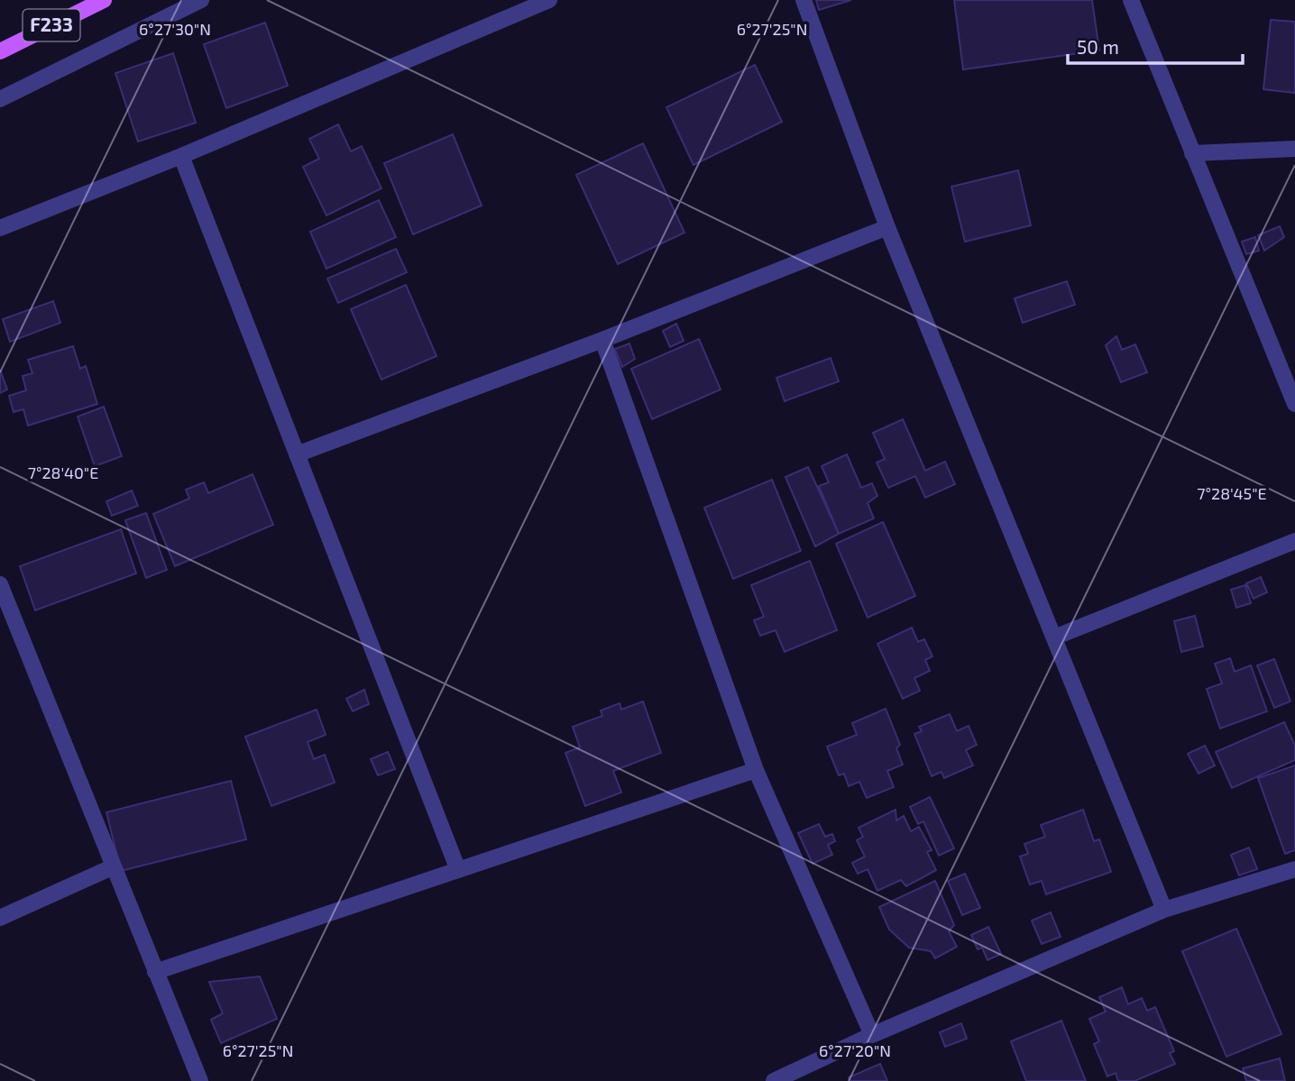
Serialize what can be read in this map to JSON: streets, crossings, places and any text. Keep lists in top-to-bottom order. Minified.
{"streets":{"main road":["F233"]},"scale_bar":"50 m","coordinates":["6°27'30\"N","6°27'25\"N","7°28'40\"E","7°28'45\"E","6°27'20\"N"]}
